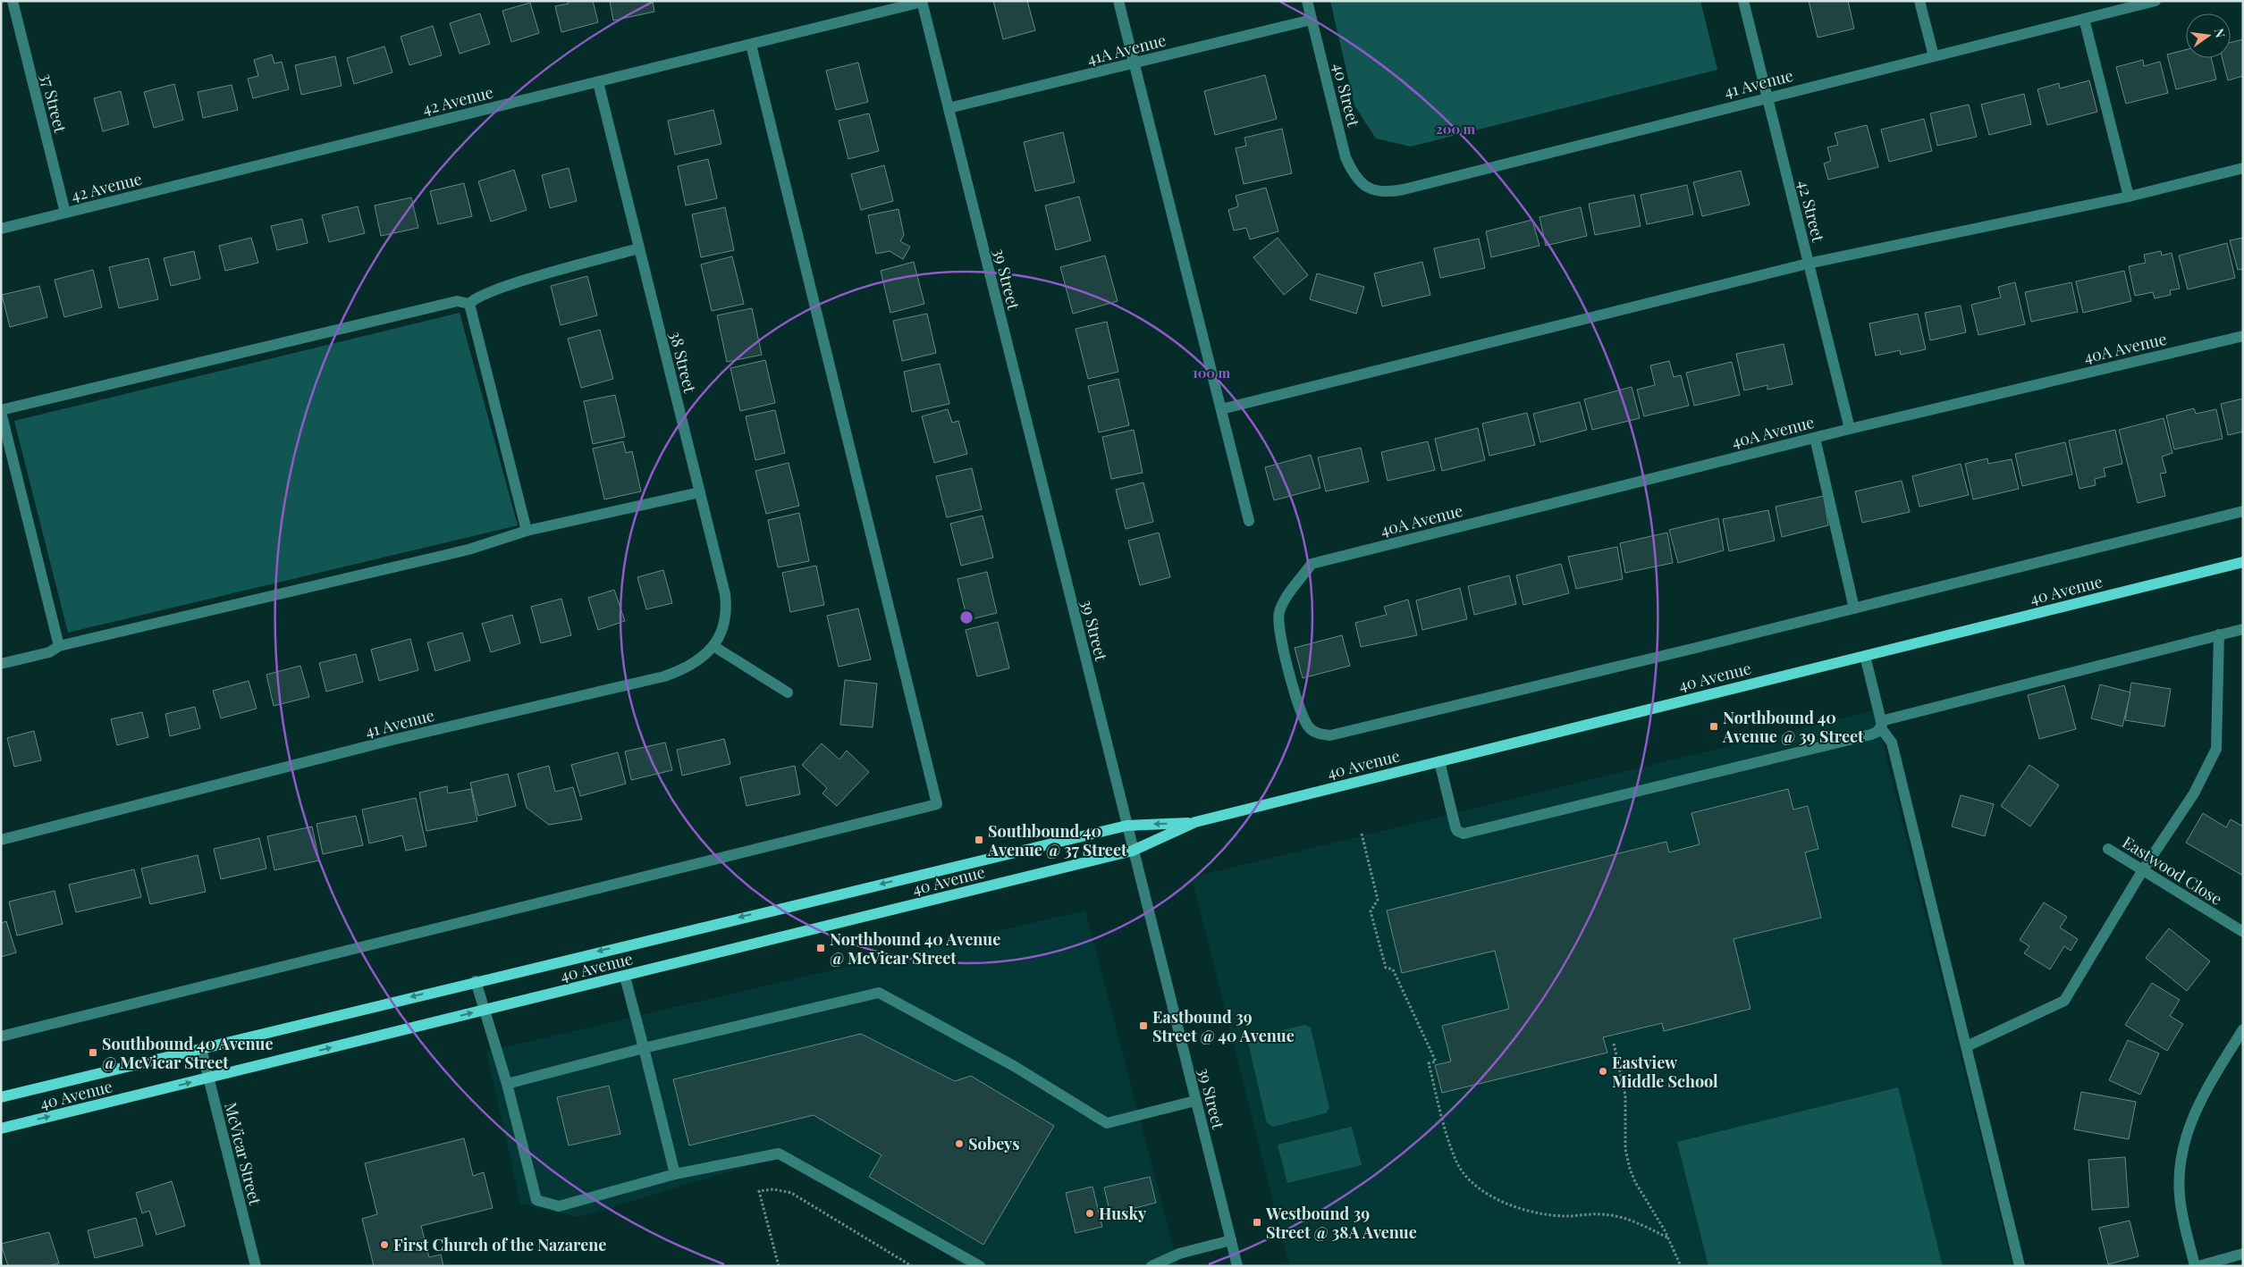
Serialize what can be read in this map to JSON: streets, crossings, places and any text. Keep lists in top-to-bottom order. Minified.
{"streets":{"main road":["40 Avenue"],"street":["41A Avenue","41 Avenue","40 Street","42 Avenue","37 Street","42 Street","39 Street","40A Avenue","38 Street","Eastwood Close","McVicar Street"]},"crossings":[["41A Avenue","40 Street"],["41A Avenue","39 Street"],["41 Avenue","40 Street"],["41 Avenue","42 Street"],["41 Avenue","38 Street"],["42 Avenue","37 Street"],["42 Avenue","39 Street"],["42 Avenue","38 Street"],["42 Street","40A Avenue"],["39 Street","40 Avenue"],["40 Avenue","McVicar Street"]],"places":{"transit":["Northbound 40 Avenue @ 39 Street","Southbound 40 Avenue @ 37 Street","Northbound 40 Avenue @ McVicar Street","Eastbound 39 Street @ 40 Avenue","Southbound 40 Avenue @ McVicar Street","Westbound 39 Street @ 38A Avenue"],"other":["Eastview Middle School","Sobeys","Husky","First Church of the Nazarene"]},"north":"right","rings":["200 m","100 m"]}
